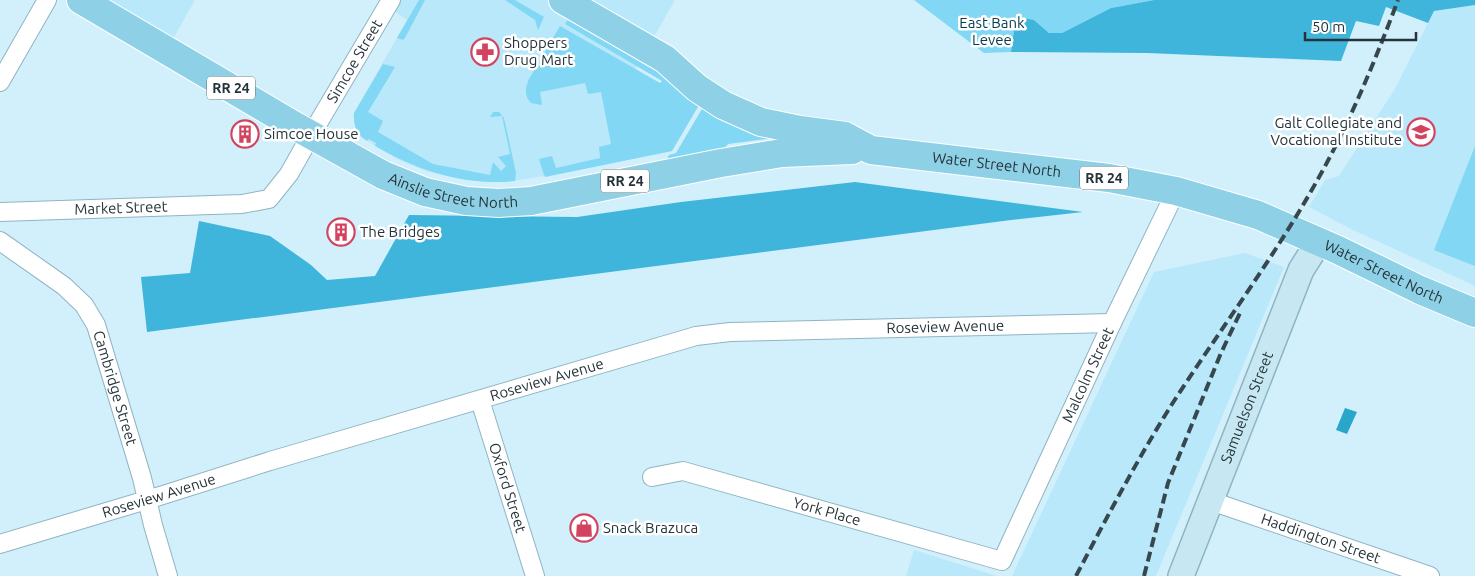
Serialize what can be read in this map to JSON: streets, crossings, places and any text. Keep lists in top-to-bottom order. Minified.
{"streets":{"main road":["RR 24","Water Street North","Ainslie Street North"],"street":["Simcoe Street","Market Street","Roseview Avenue","Malcolm Street","Cambridge Street","Samuelson Street","Oxford Street","York Place","Haddington Street"]},"crossings":[["Simcoe Street","Ainslie Street North"],["Simcoe Street","Market Street"],["Water Street North","Ainslie Street North"],["Water Street North","Malcolm Street"],["Water Street North","Samuelson Street"],["Roseview Avenue","Malcolm Street"],["Roseview Avenue","Cambridge Street"],["Roseview Avenue","Oxford Street"],["Malcolm Street","York Place"],["Samuelson Street","Haddington Street"]],"parks":["East Bank Levee"],"places":{"pharmacy":["Shoppers Drug Mart"],"school or university":["Galt Collegiate and Vocational Institute"],"building":["Simcoe House","The Bridges"],"shop":["Snack Brazuca"]},"scale_bar":"50 m"}
